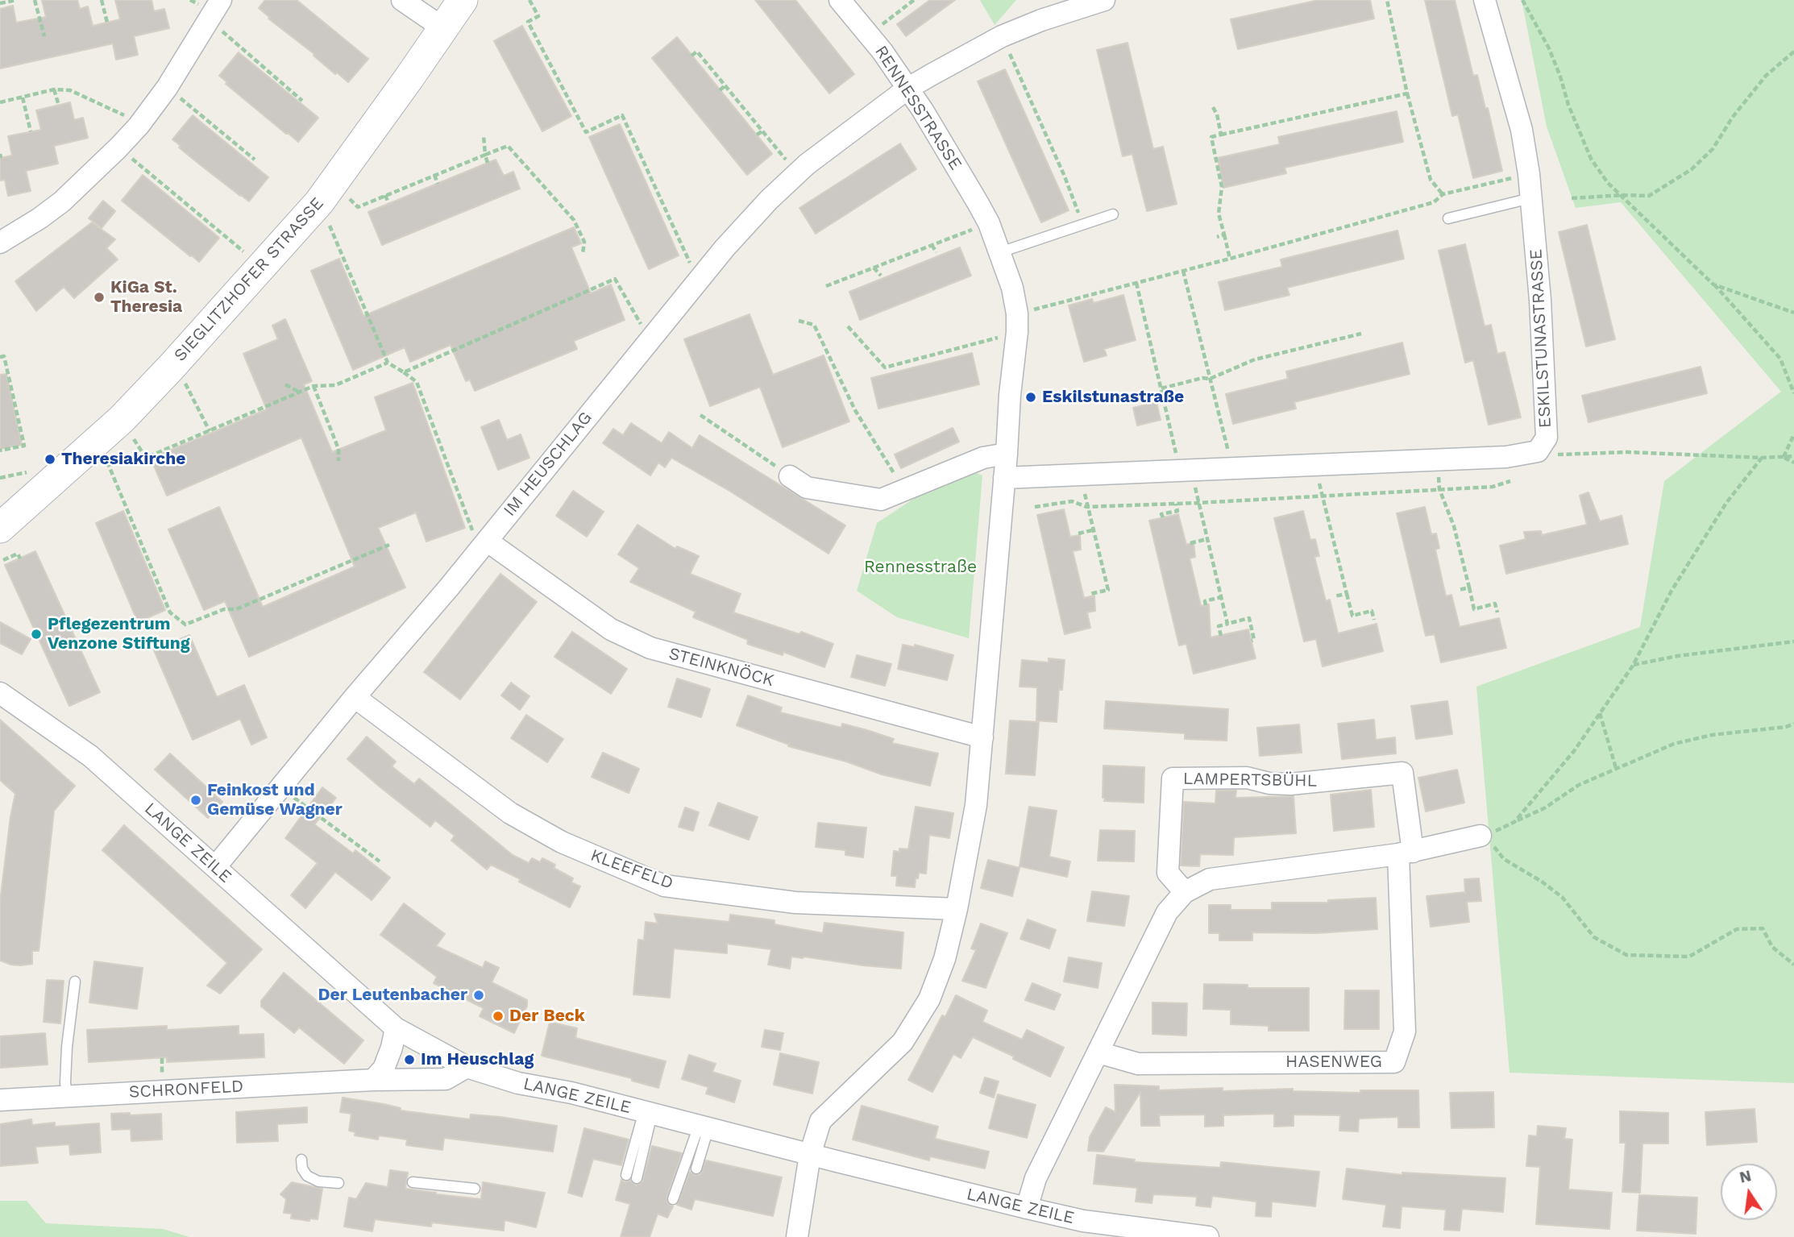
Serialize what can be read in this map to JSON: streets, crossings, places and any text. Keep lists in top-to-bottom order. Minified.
{"streets":{"main road":["SIEGLITZHOFER STRASSE"],"street":["RENNESSTRASSE","ESKILSTUNASTRASSE","IM HEUSCHLAG","STEINKNÖCK","LAMPERTSBÜHL","LANGE ZEILE","KLEEFELD","HASENWEG","SCHRONFELD"]},"crossings":[["RENNESSTRASSE","ESKILSTUNASTRASSE"],["RENNESSTRASSE","IM HEUSCHLAG"],["RENNESSTRASSE","STEINKNÖCK"],["RENNESSTRASSE","LANGE ZEILE"],["RENNESSTRASSE","KLEEFELD"],["IM HEUSCHLAG","STEINKNÖCK"],["IM HEUSCHLAG","LANGE ZEILE"],["IM HEUSCHLAG","KLEEFELD"],["LAMPERTSBÜHL","HASENWEG"],["LANGE ZEILE","SCHRONFELD"]],"parks":["Rennesstraße"],"places":["KiGa St. Theresia","Eskilstunastraße","Theresiakirche","Pflegezentrum Venzone Stiftung","Feinkost und Gemüse Wagner","Der Leutenbacher","Der Beck","Im Heuschlag"],"north":"top"}
